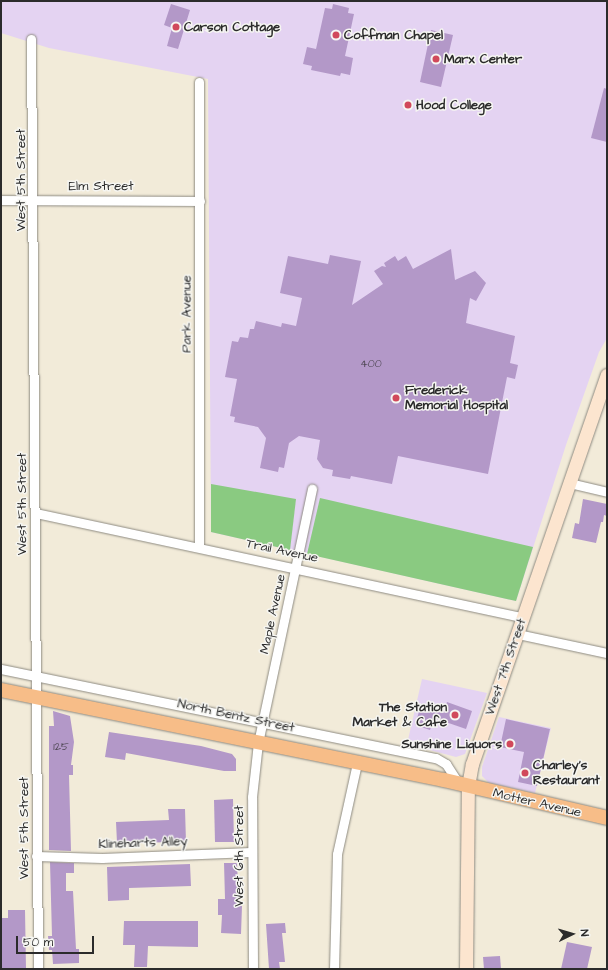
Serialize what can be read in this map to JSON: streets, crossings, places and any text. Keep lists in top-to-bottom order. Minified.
{"streets":{"main road":["West 7th Street","North Bentz Street","Motter Avenue"],"street":["West 5th Street","Elm Street","Park Avenue","Trail Avenue","Maple Avenue","Klineharts Alley","West 6th Street"]},"crossings":[["West 5th Street","Elm Street"],["West 5th Street","Trail Avenue"],["West 5th Street","North Bentz Street"],["West 5th Street","Klineharts Alley"],["Elm Street","Park Avenue"],["Park Avenue","Trail Avenue"],["Trail Avenue","Maple Avenue"],["Trail Avenue","West 7th Street"],["Maple Avenue","North Bentz Street"],["Maple Avenue","West 6th Street"],["West 7th Street","North Bentz Street"],["West 7th Street","Motter Avenue"],["North Bentz Street","Motter Avenue"],["North Bentz Street","West 6th Street"],["Klineharts Alley","West 6th Street"]],"places":["Carson Cottage","Coffman Chapel","Marx Center","Hood College","Frederick Memorial Hospital","The Station Market & Cafe","Sunshine Liquors","Charley's Restaurant"],"house_numbers":["400","125"],"scale_bar":"50 m","north":"right"}
